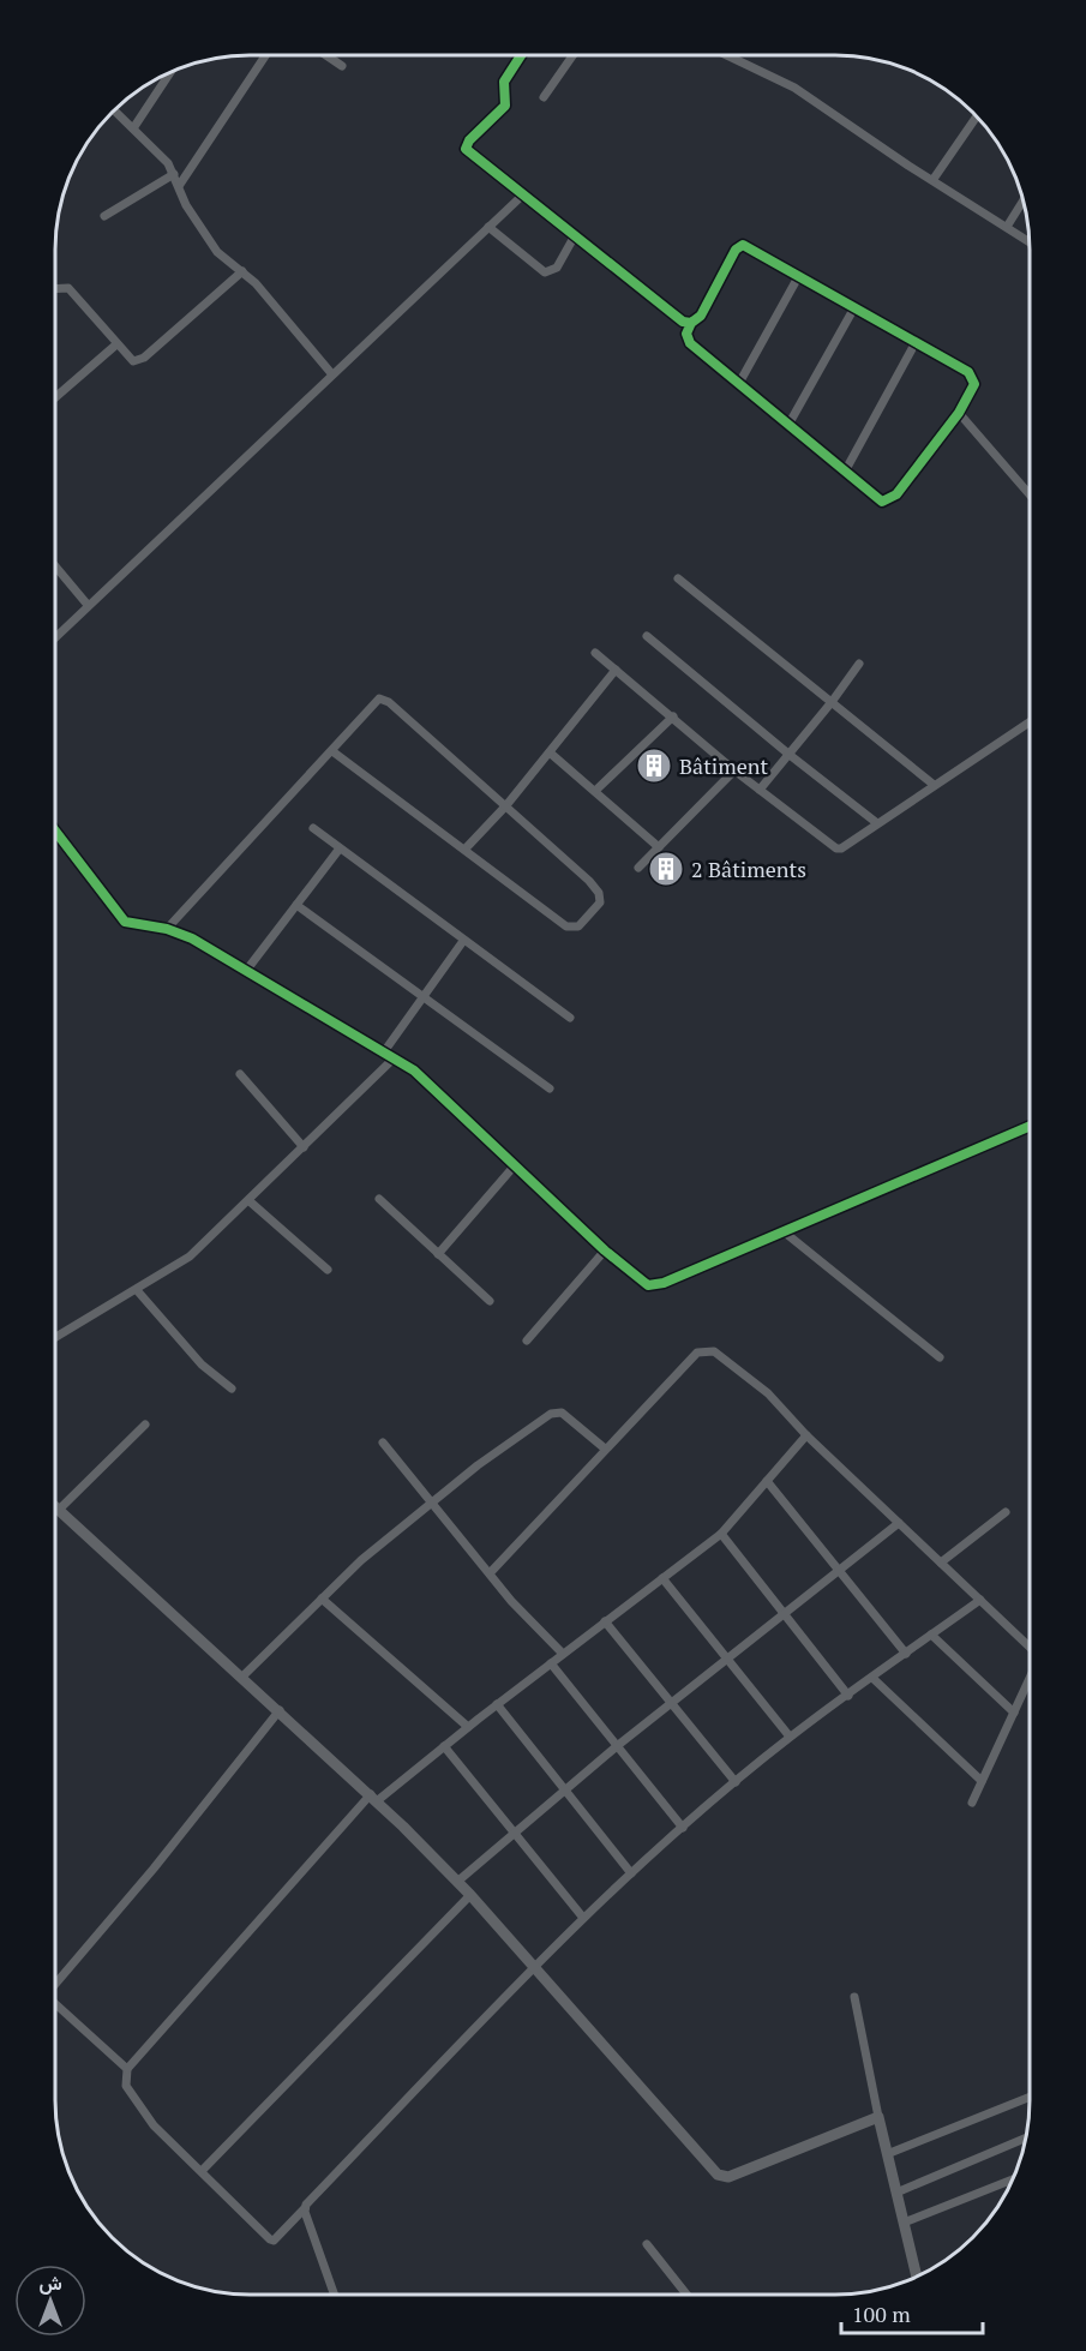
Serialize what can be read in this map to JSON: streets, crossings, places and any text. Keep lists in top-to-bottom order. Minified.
{"places":{"building":["Bâtiment","2 Bâtiments"]},"scale_bar":"100 m","north":"top"}
